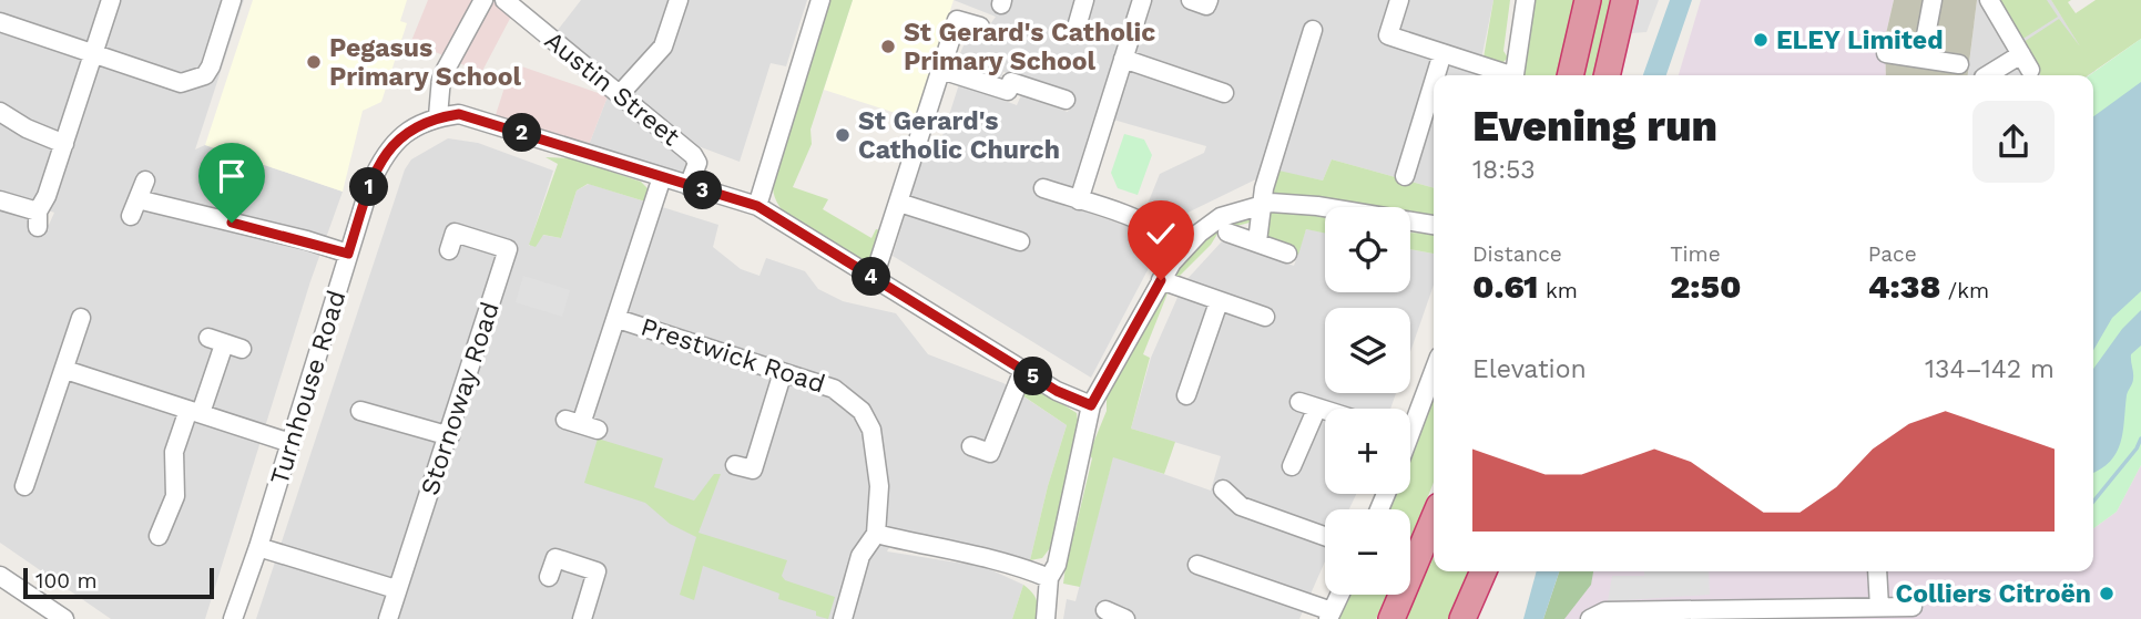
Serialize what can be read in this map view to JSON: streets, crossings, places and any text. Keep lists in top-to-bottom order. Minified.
{"streets":{"street":["Austin Street","Prestwick Road","Turnhouse Road","Stornoway Road"]},"places":["ELEY Limited","St Gerard's Catholic Primary School","Pegasus Primary School","St Gerard's Catholic Church","Colliers Citroën"],"scale_bar":"100 m","page":{"heading":["Evening run","18:53"],"pins":["2","1","3","4","5"],"map_buttons":["+","−"],"stats":[["Distance","0.61 km"],["Time","2:50"],["Pace","4:38 /km"]],"chart":["Elevation","134–142 m"],"scale":"100 m"}}
